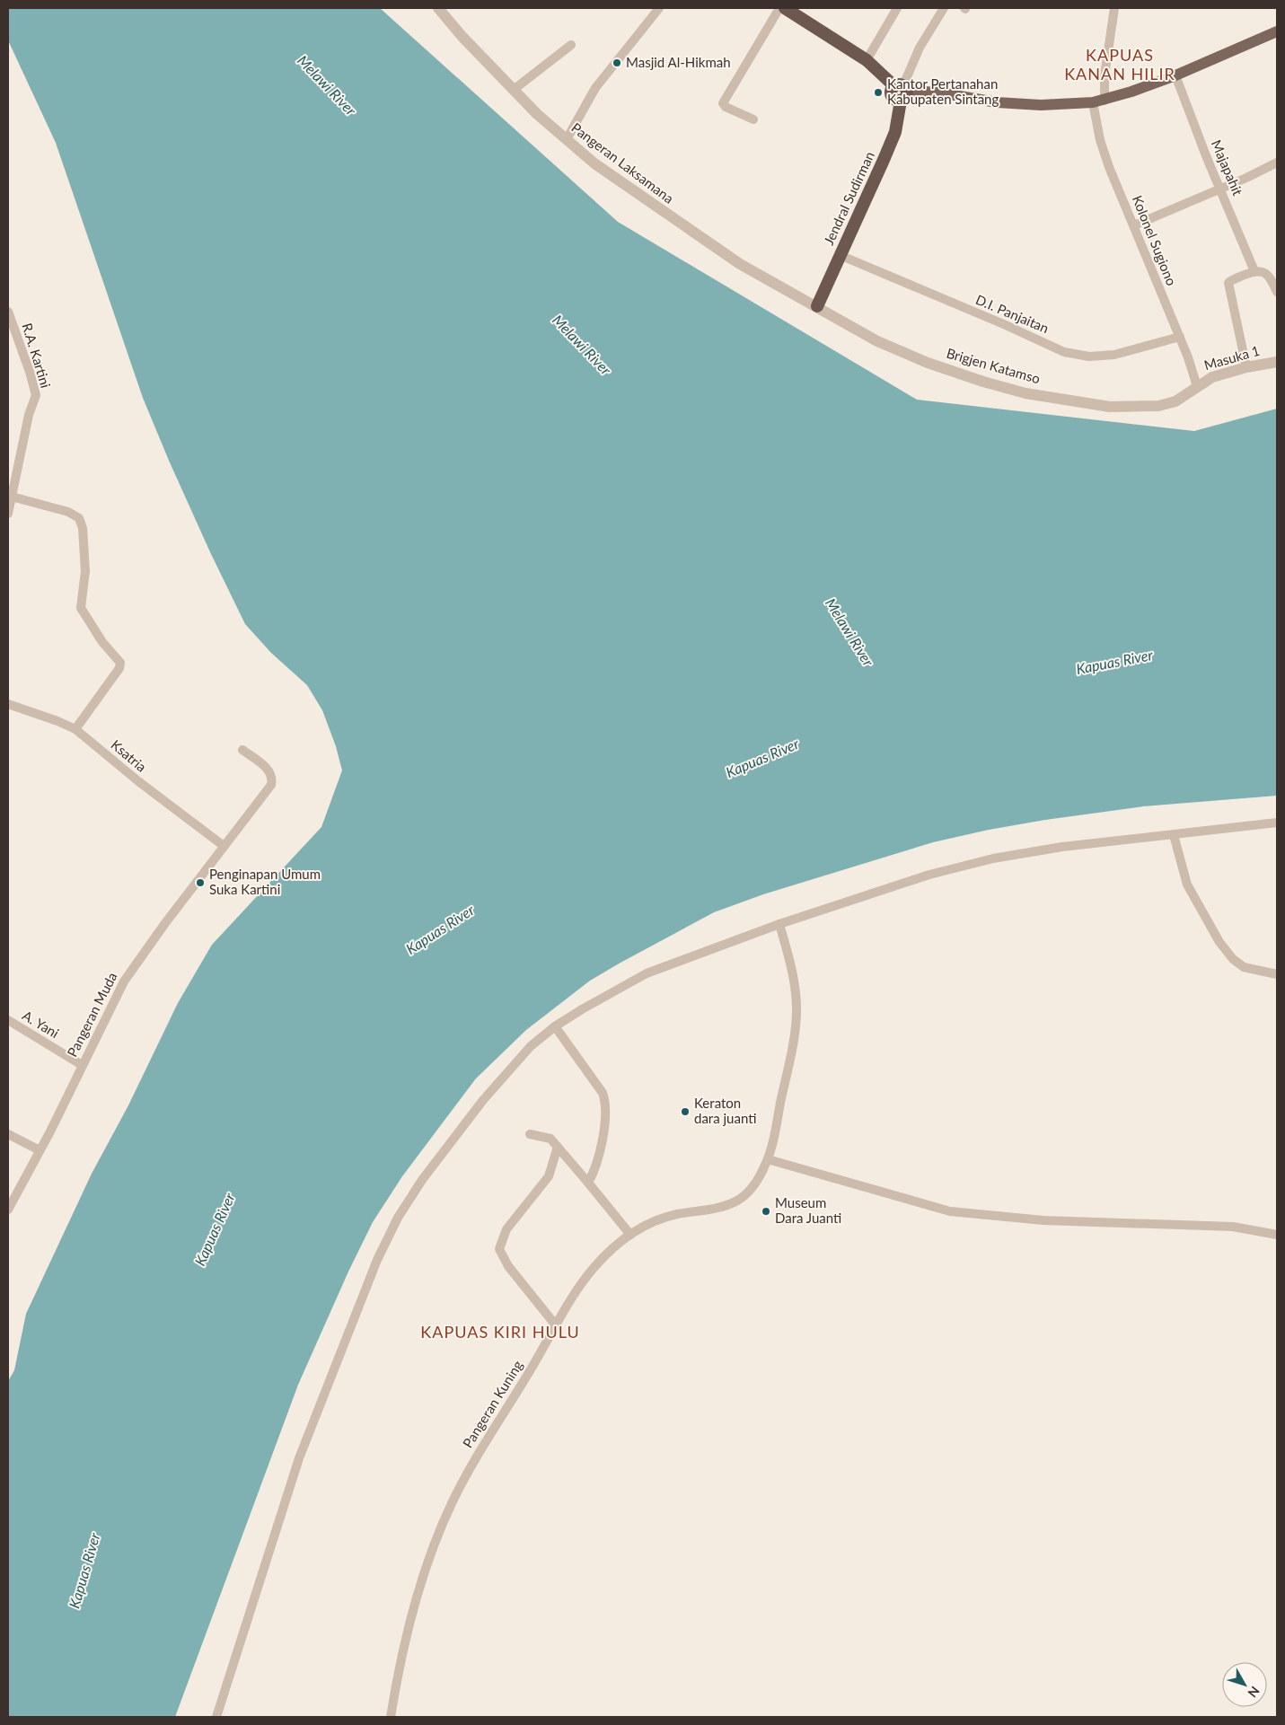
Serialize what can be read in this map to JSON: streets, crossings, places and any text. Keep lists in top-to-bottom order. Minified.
{"streets":{"highway":["Jendral Sudirman"],"street":["Pangeran Laksamana","Majapahit","Kolonel Sugiono","D.I. Panjaitan","R.A. Kartini","Masuka 1","Brigjen Katamso","Ksatria","Pangeran Muda","A. Yani","Pangeran Kuning"]},"crossings":[["Pangeran Laksamana","Jendral Sudirman"],["Pangeran Laksamana","Brigjen Katamso"],["Jendral Sudirman","D.I. Panjaitan"],["Jendral Sudirman","Brigjen Katamso"],["Kolonel Sugiono","D.I. Panjaitan"],["Kolonel Sugiono","Masuka 1"],["Kolonel Sugiono","Brigjen Katamso"],["Masuka 1","Brigjen Katamso"],["Ksatria","Pangeran Muda"],["Pangeran Muda","A. Yani"]],"districts":["KAPUAS KANAN HILIR","KAPUAS KIRI HULU"],"water":["Melawi River","Kapuas River"],"places":["Masjid Al-Hikmah","Kantor Pertanahan Kabupaten Sintang","Penginapan Umum Suka Kartini","Keraton dara juanti","Museum Dara Juanti"],"north":"bottom right"}
